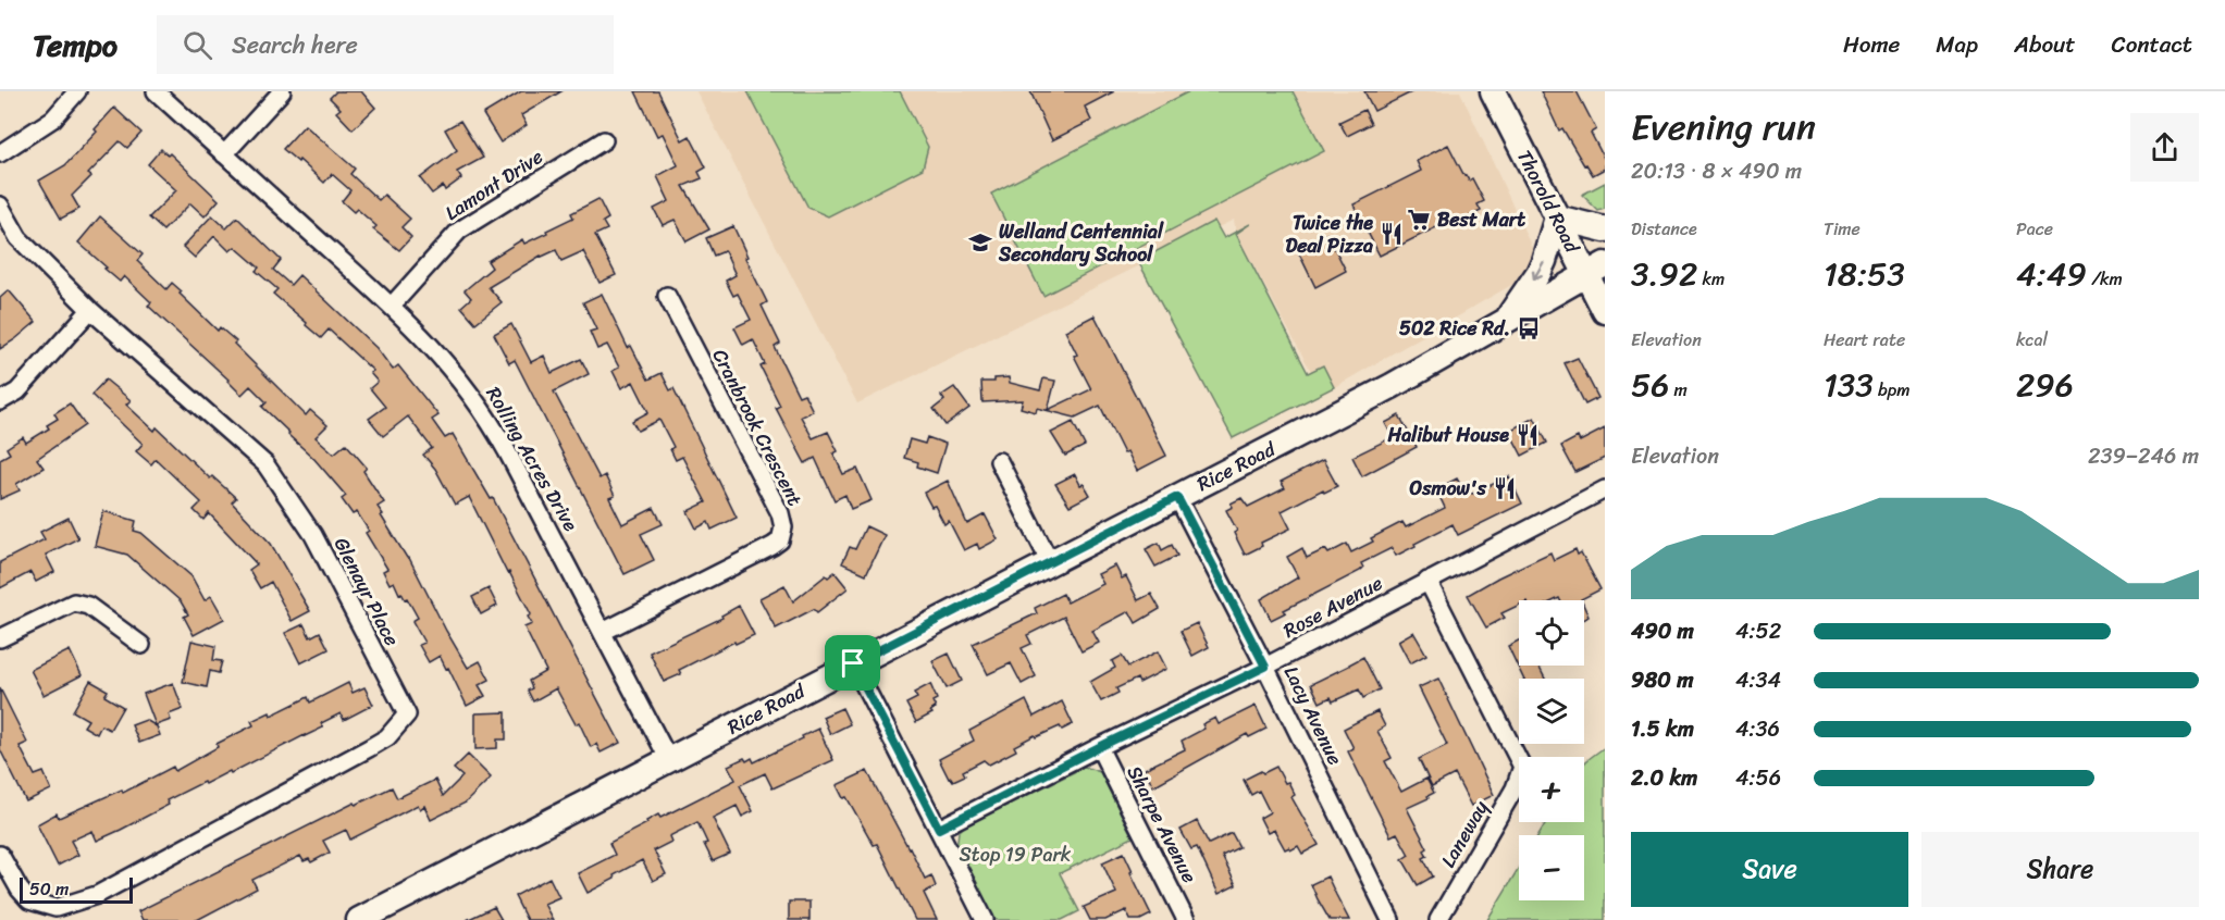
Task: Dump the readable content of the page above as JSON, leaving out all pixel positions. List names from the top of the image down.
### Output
{
  "streets": {
    "main road": ["Thorold Road", "Rice Road"],
    "street": [
      "Lamont Drive",
      "Cranbrook Crescent",
      "Rolling Acres Drive",
      "Glenayr Place",
      "Rose Avenue",
      "Lacy Avenue",
      "Sharpe Avenue",
      "Laneway"
    ]
  },
  "crossings": [
    ["Lamont Drive", "Rolling Acres Drive"],
    ["Thorold Road", "Rice Road"],
    ["Cranbrook Crescent", "Rolling Acres Drive"],
    ["Rolling Acres Drive", "Rice Road"],
    ["Rice Road", "Lacy Avenue"],
    ["Rose Avenue", "Lacy Avenue"],
    ["Rose Avenue", "Sharpe Avenue"],
    ["Rose Avenue", "Laneway"]
  ],
  "parks": ["Stop 19 Park"],
  "places": {
    "supermarket": ["Best Mart"],
    "restaurant": ["Twice the Deal Pizza", "Halibut House", "Osmow's"],
    "school or university": ["Welland Centennial Secondary School"],
    "bus stop": ["502 Rice Rd."]
  },
  "scale_bar": "50 m",
  "page": {
    "header": "Tempo",
    "search": "Search here",
    "nav": [
      "Home",
      "Map",
      "About",
      "Contact"
    ],
    "heading": ["Evening run", "20:13 · 8 × 490 m"],
    "stats": [
      ["Distance", "3.92 km"],
      ["Time", "18:53"],
      ["Pace", "4:49 /km"],
      ["Elevation", "56 m"],
      ["Heart rate", "133 bpm"],
      ["kcal", "296"]
    ],
    "chart": ["Elevation", "239–246 m"],
    "map_buttons": ["+", "−"],
    "list": [
      {
        "name": "490 m",
        "note": "4:52"
      },
      {
        "name": "980 m",
        "note": "4:34"
      },
      {
        "name": "1.5 km",
        "note": "4:36"
      },
      {
        "name": "2.0 km",
        "note": "4:56"
      }
    ],
    "buttons": ["Save", "Share"],
    "scale": "50 m"
  }
}
